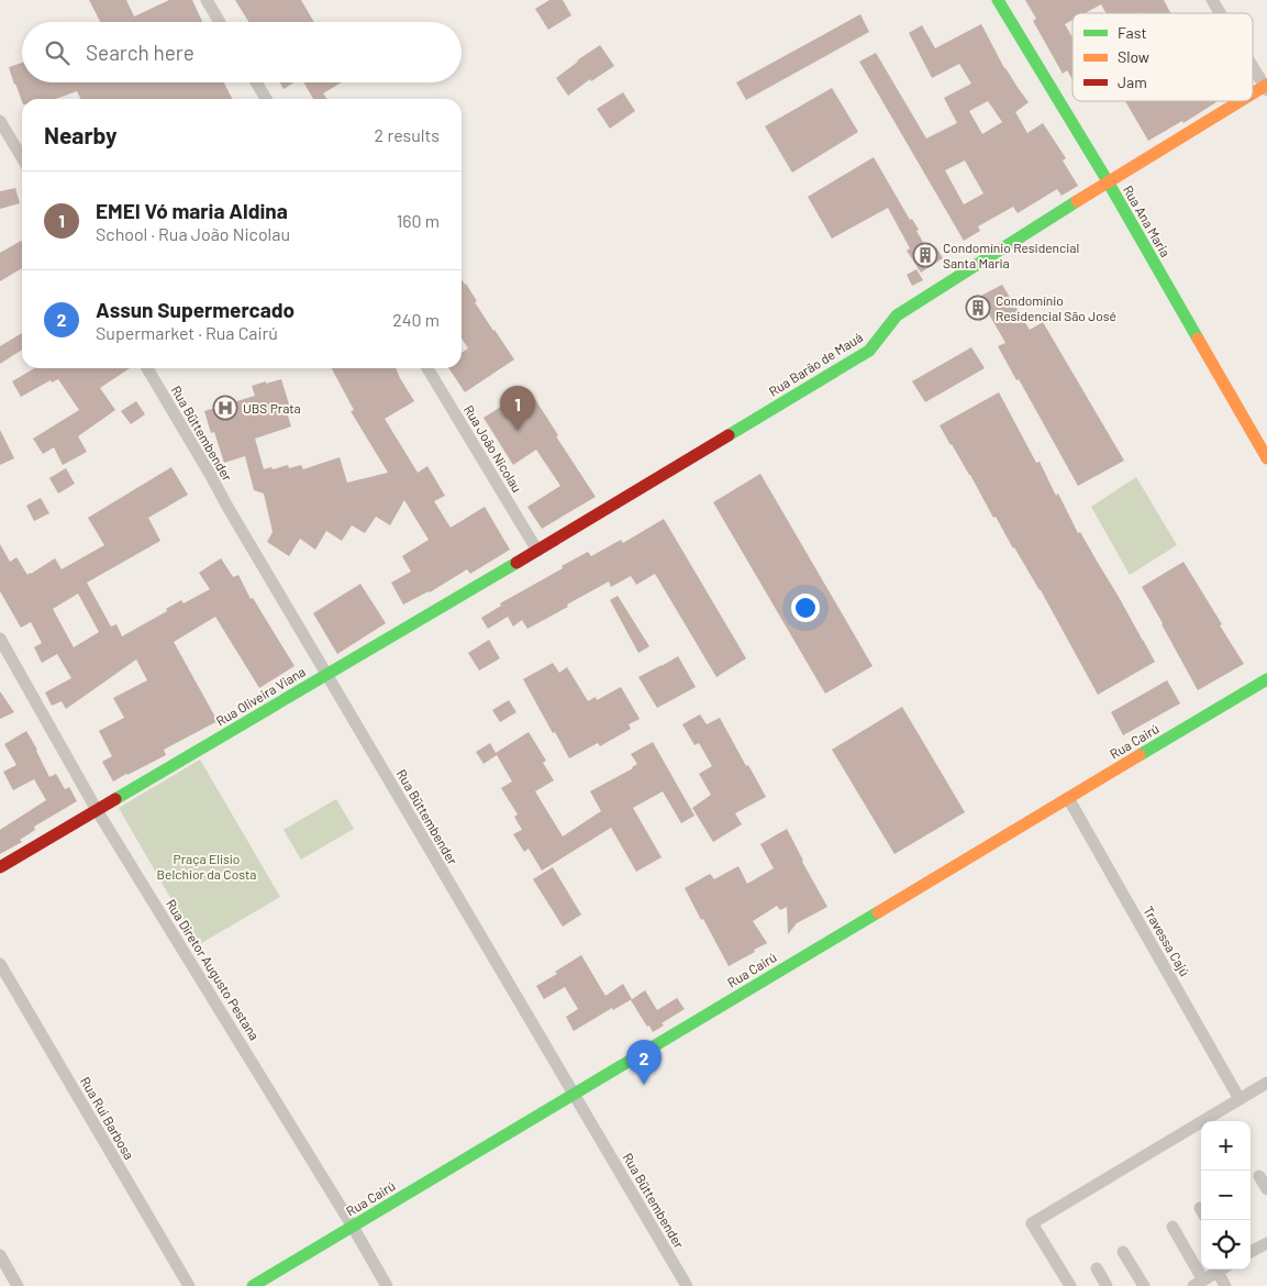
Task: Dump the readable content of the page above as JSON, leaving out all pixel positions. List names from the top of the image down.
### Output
{
  "streets": {
    "street": [
      "Rua Ana Maria",
      "Rua Barão de Mauá",
      "Rua Büttembender",
      "Rua João Nicolau",
      "Rua Oliveira Viana",
      "Rua Cairú",
      "Travessa Cajú",
      "Rua Diretor Augusto Pestana",
      "Rua Rui Barbosa"
    ]
  },
  "crossings": [
    ["Rua Ana Maria", "Rua Barão de Mauá"],
    ["Rua Barão de Mauá", "Rua João Nicolau"],
    ["Rua Barão de Mauá", "Rua Oliveira Viana"],
    ["Rua Büttembender", "Rua Oliveira Viana"],
    ["Rua Büttembender", "Rua Cairú"],
    ["Rua João Nicolau", "Rua Oliveira Viana"],
    ["Rua Oliveira Viana", "Rua Diretor Augusto Pestana"],
    ["Rua Cairú", "Travessa Cajú"],
    ["Rua Cairú", "Rua Diretor Augusto Pestana"]
  ],
  "parks": ["Praça Elisio Belchior da Costa"],
  "places": {
    "building": ["Condomínio Residencial Santa Maria", "Condomínio Residencial São José"],
    "hospital": ["UBS Prata"]
  },
  "legend": ["Fast", "Slow", "Jam"],
  "page": {
    "search": "Search here",
    "heading": ["Nearby", "2 results"],
    "list": [
      {
        "mark": "1",
        "name": "EMEI Vó maria Aldina",
        "note": "School · Rua João Nicolau",
        "value": "160 m"
      },
      {
        "mark": "2",
        "name": "Assun Supermercado",
        "note": "Supermarket · Rua Cairú",
        "value": "240 m"
      }
    ],
    "pins": ["1", "2"],
    "map_buttons": ["+", "−"]
  }
}
